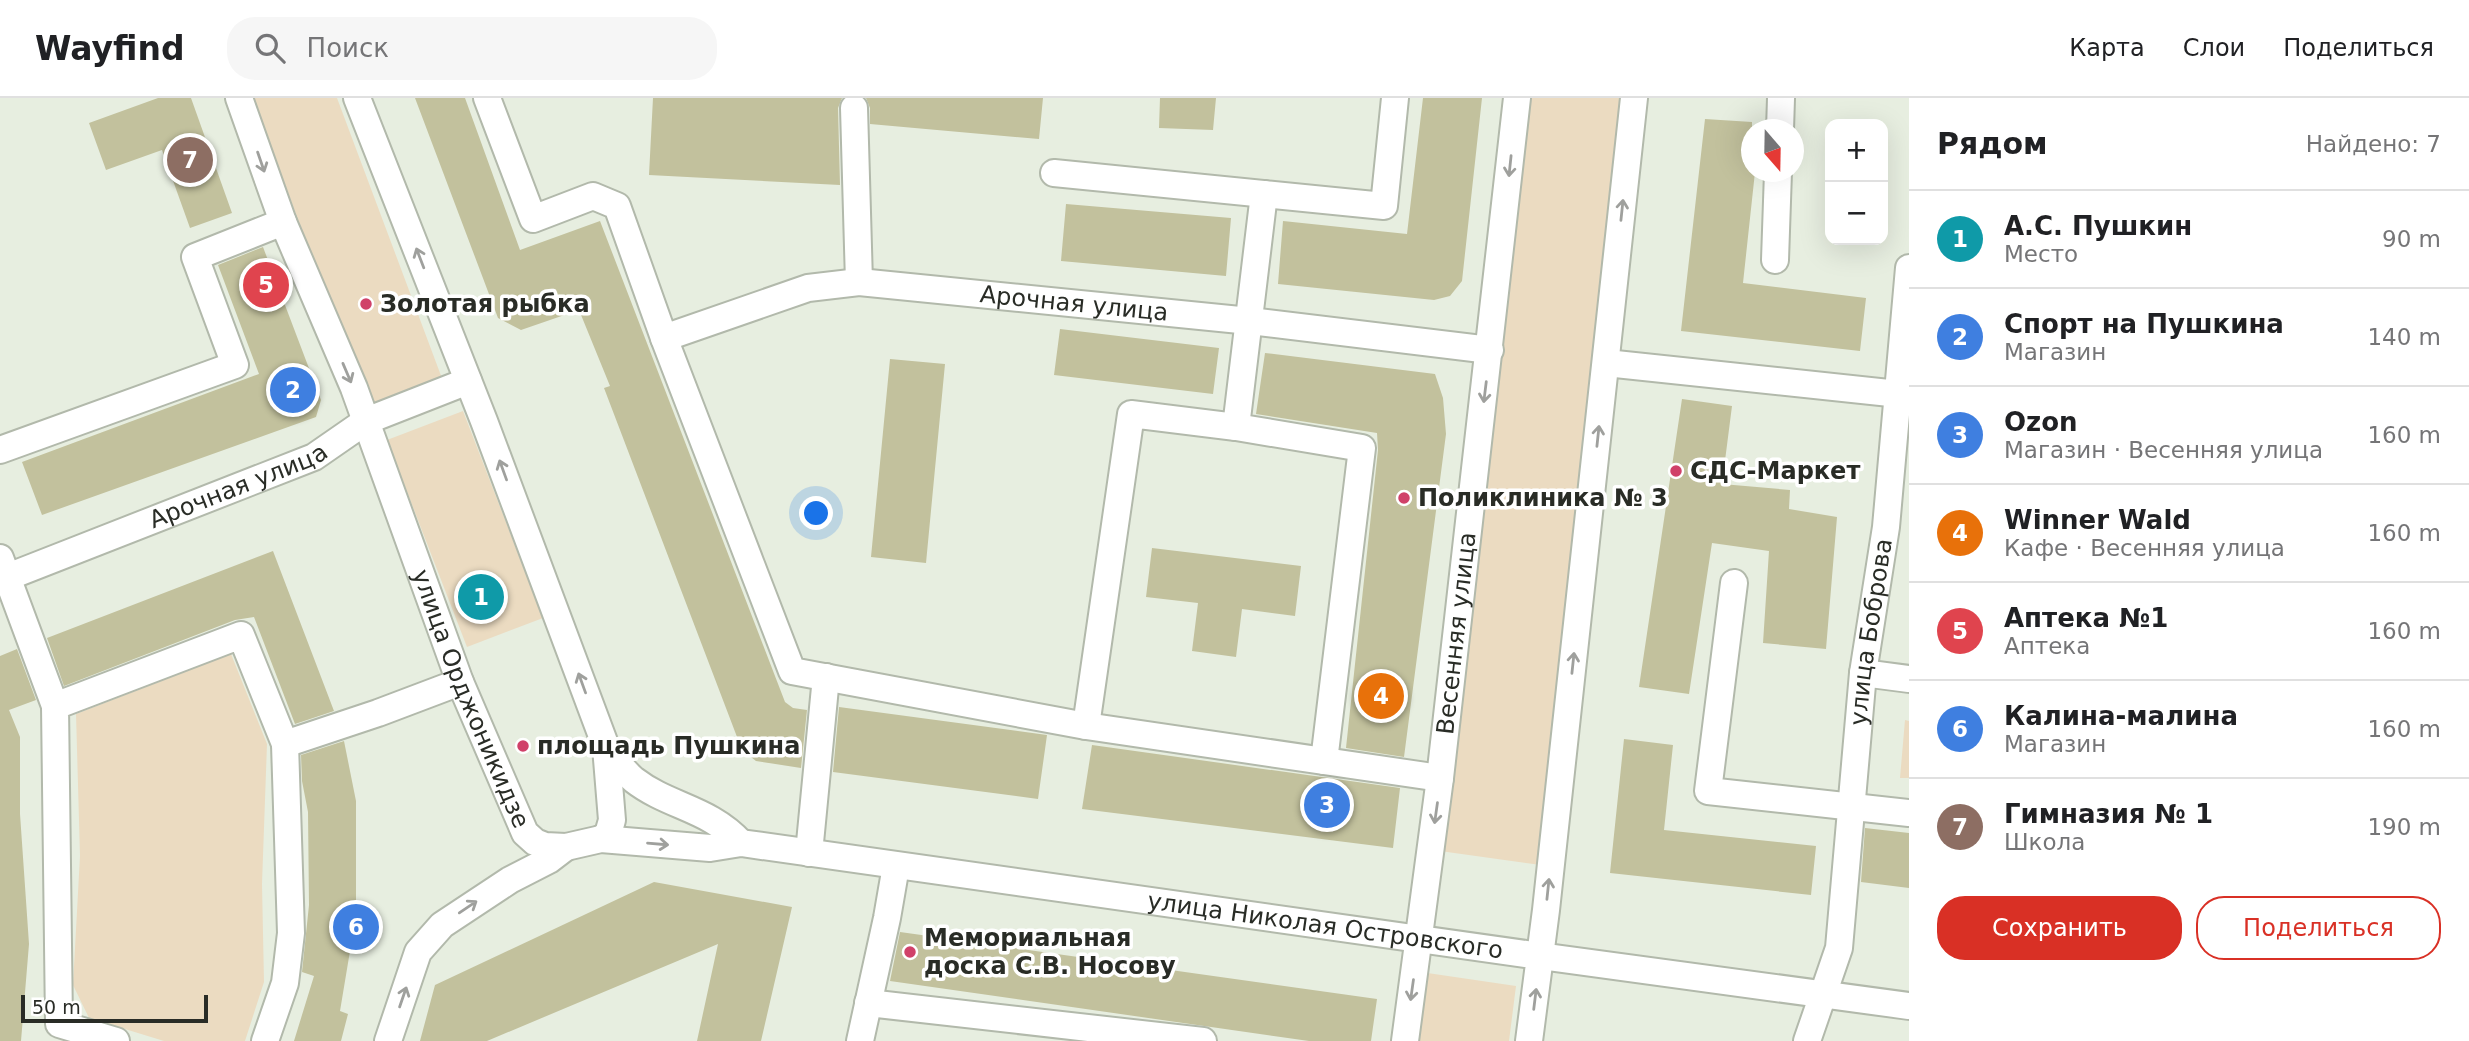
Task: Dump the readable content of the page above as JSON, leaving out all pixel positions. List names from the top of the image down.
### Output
{
  "streets": {
    "street": [
      "Арочная улица",
      "Весенняя улица",
      "улица Боброва",
      "улица Орджоникидзе",
      "улица Николая Островского"
    ]
  },
  "crossings": [
    ["Арочная улица", "Весенняя улица"],
    ["Арочная улица", "улица Орджоникидзе"],
    ["Весенняя улица", "улица Николая Островского"],
    ["улица Боброва", "улица Николая Островского"],
    ["улица Орджоникидзе", "улица Николая Островского"]
  ],
  "places": [
    "Золотая рыбка",
    "СДС-Маркет",
    "Поликлиника № 3",
    "площадь Пушкина",
    "Мемориальная доска С.В. Носову"
  ],
  "scale_bar": "50 m",
  "north": "bottom",
  "page": {
    "header": "Wayfind",
    "search": "Поиск",
    "nav": ["Карта", "Слои", "Поделиться"],
    "heading": ["Рядом", "Найдено: 7"],
    "map_buttons": ["+", "−"],
    "pins": [
      "7",
      "5",
      "2",
      "1",
      "4",
      "3",
      "6"
    ],
    "list": [
      {
        "mark": "1",
        "name": "А.С. Пушкин",
        "note": "Место",
        "value": "90 m"
      },
      {
        "mark": "2",
        "name": "Спорт на Пушкина",
        "note": "Магазин",
        "value": "140 m"
      },
      {
        "mark": "3",
        "name": "Ozon",
        "note": "Магазин · Весенняя улица",
        "value": "160 m"
      },
      {
        "mark": "4",
        "name": "Winner Wald",
        "note": "Кафе · Весенняя улица",
        "value": "160 m"
      },
      {
        "mark": "5",
        "name": "Аптека №1",
        "note": "Аптека",
        "value": "160 m"
      },
      {
        "mark": "6",
        "name": "Калина-малина",
        "note": "Магазин",
        "value": "160 m"
      },
      {
        "mark": "7",
        "name": "Гимназия № 1",
        "note": "Школа",
        "value": "190 m"
      }
    ],
    "buttons": ["Сохранить", "Поделиться"],
    "scale": "50 m"
  }
}
